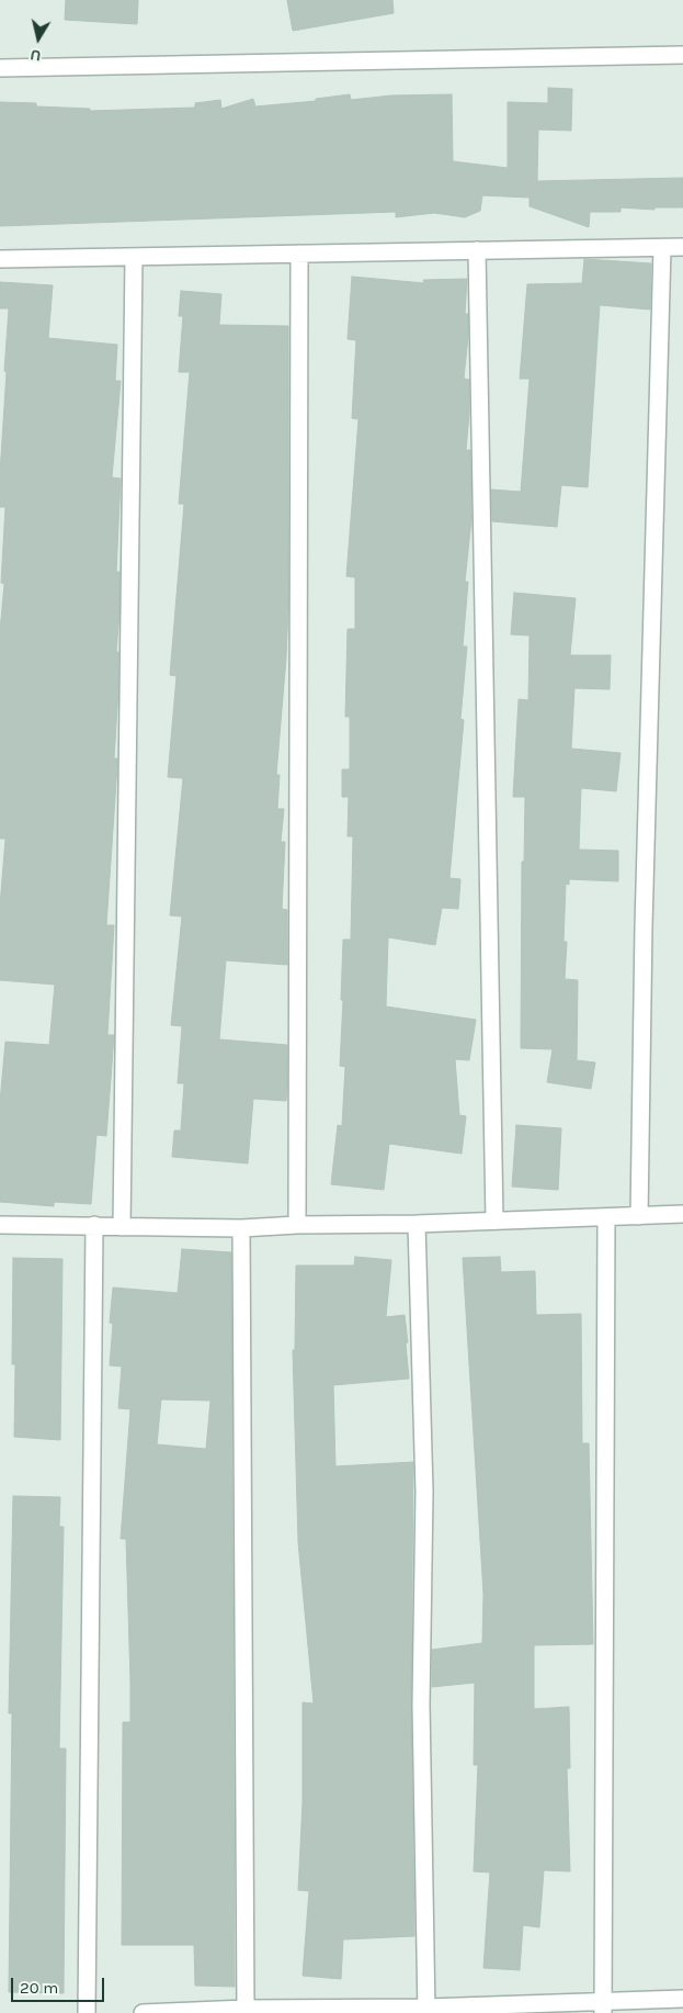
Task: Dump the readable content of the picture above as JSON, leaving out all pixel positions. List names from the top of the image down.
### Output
{
  "scale_bar": "20 m",
  "north": "bottom"
}
